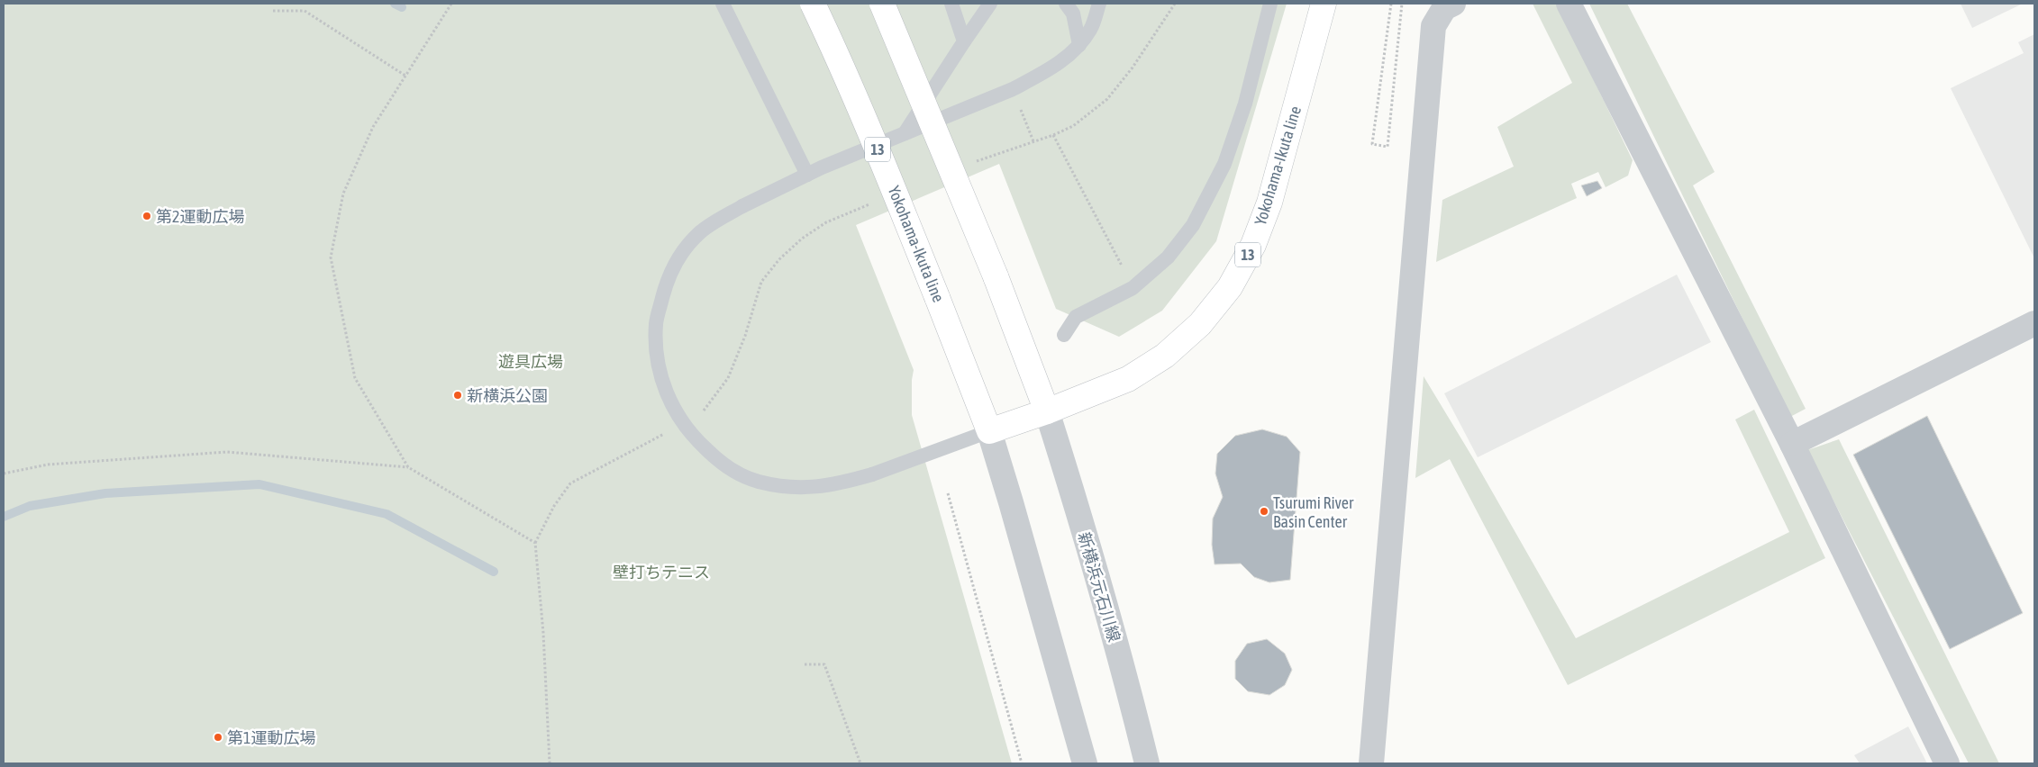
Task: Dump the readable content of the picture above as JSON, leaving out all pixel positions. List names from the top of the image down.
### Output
{
  "streets": {
    "main road": ["13", "Yokohama-Ikuta line"],
    "street": ["新横浜元石川線"]
  },
  "crossings": [
    ["Yokohama-Ikuta line", "新横浜元石川線"]
  ],
  "parks": ["遊具広場", "壁打ちテニス"],
  "places": [
    "第2運動広場",
    "新横浜公園",
    "Tsurumi River Basin Center",
    "第1運動広場"
  ]
}
